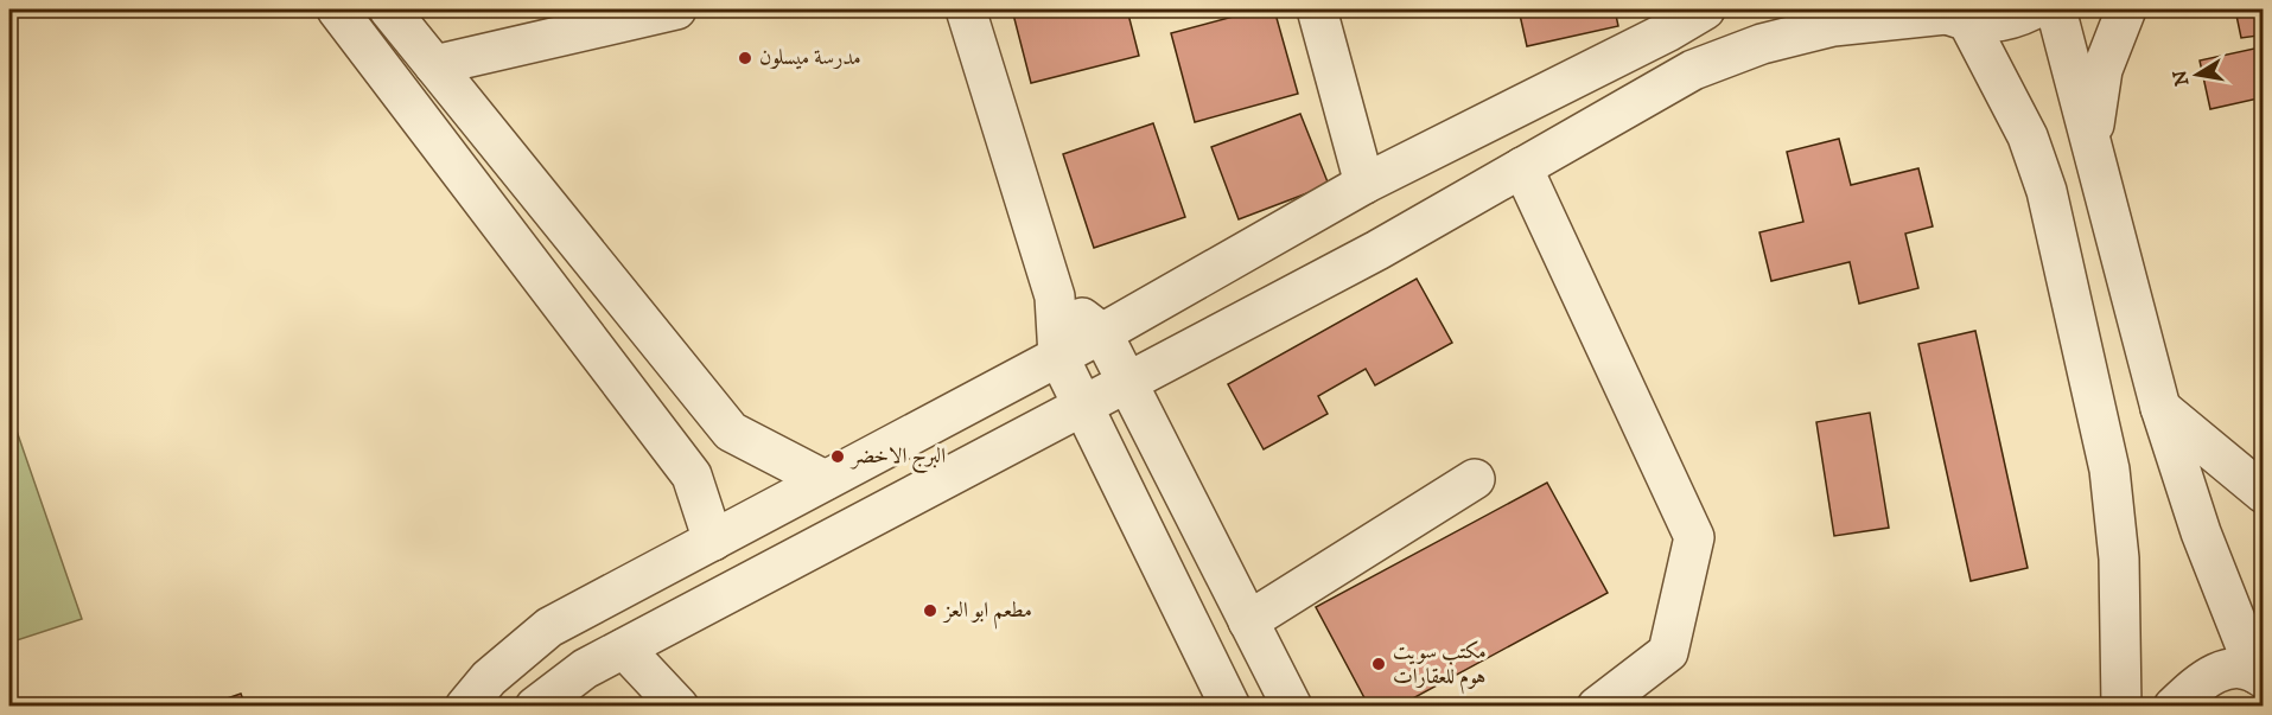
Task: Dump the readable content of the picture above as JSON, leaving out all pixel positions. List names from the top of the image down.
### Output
{
  "places": [
    "مدرسة ميسلون",
    "البرج الاخضر",
    "مطعم ابو العز",
    "مكتب سويت هوم للعقارات"
  ],
  "north": "left"
}
